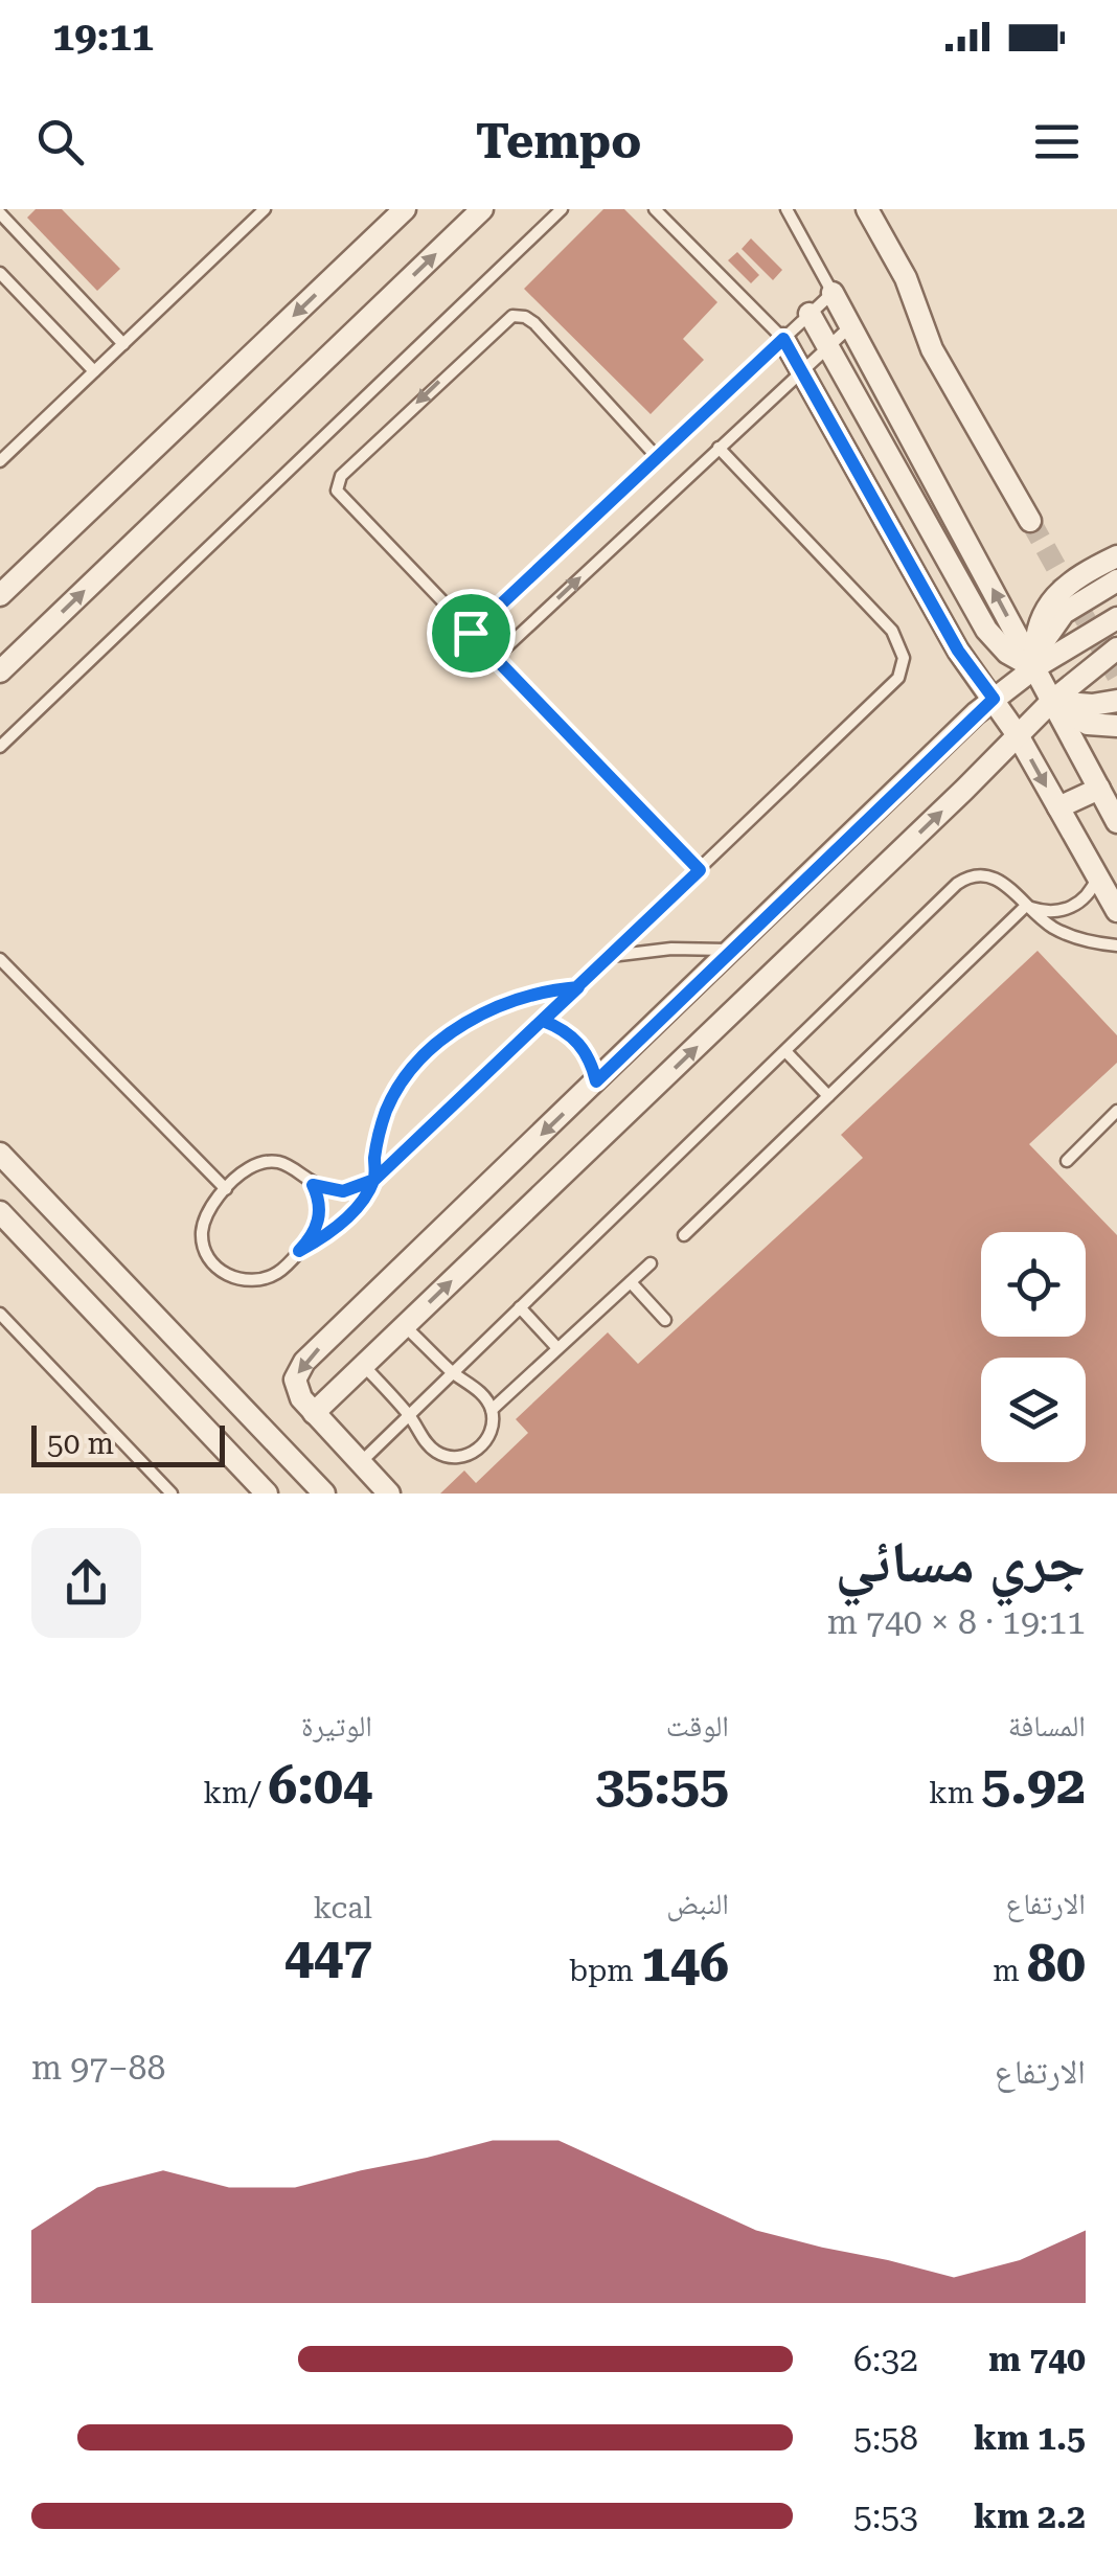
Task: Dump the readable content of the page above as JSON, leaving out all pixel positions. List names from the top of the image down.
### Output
{
  "scale_bar": "50 m",
  "page": {
    "status": "19:11",
    "header": "Tempo",
    "scale": "50 m",
    "heading": ["جري مسائي", "19:11 · 8 × 740 m"],
    "stats": [
      ["المسافة", "5.92 km"],
      ["الوقت", "35:55"],
      ["الوتيرة", "6:04 /km"],
      ["الارتفاع", "80 m"],
      ["النبض", "146 bpm"],
      ["kcal", "447"]
    ],
    "chart": ["الارتفاع", "88–97 m"],
    "list": [
      {
        "name": "740 m",
        "note": "6:32"
      },
      {
        "name": "1.5 km",
        "note": "5:58"
      },
      {
        "name": "2.2 km",
        "note": "5:53"
      }
    ]
  }
}
